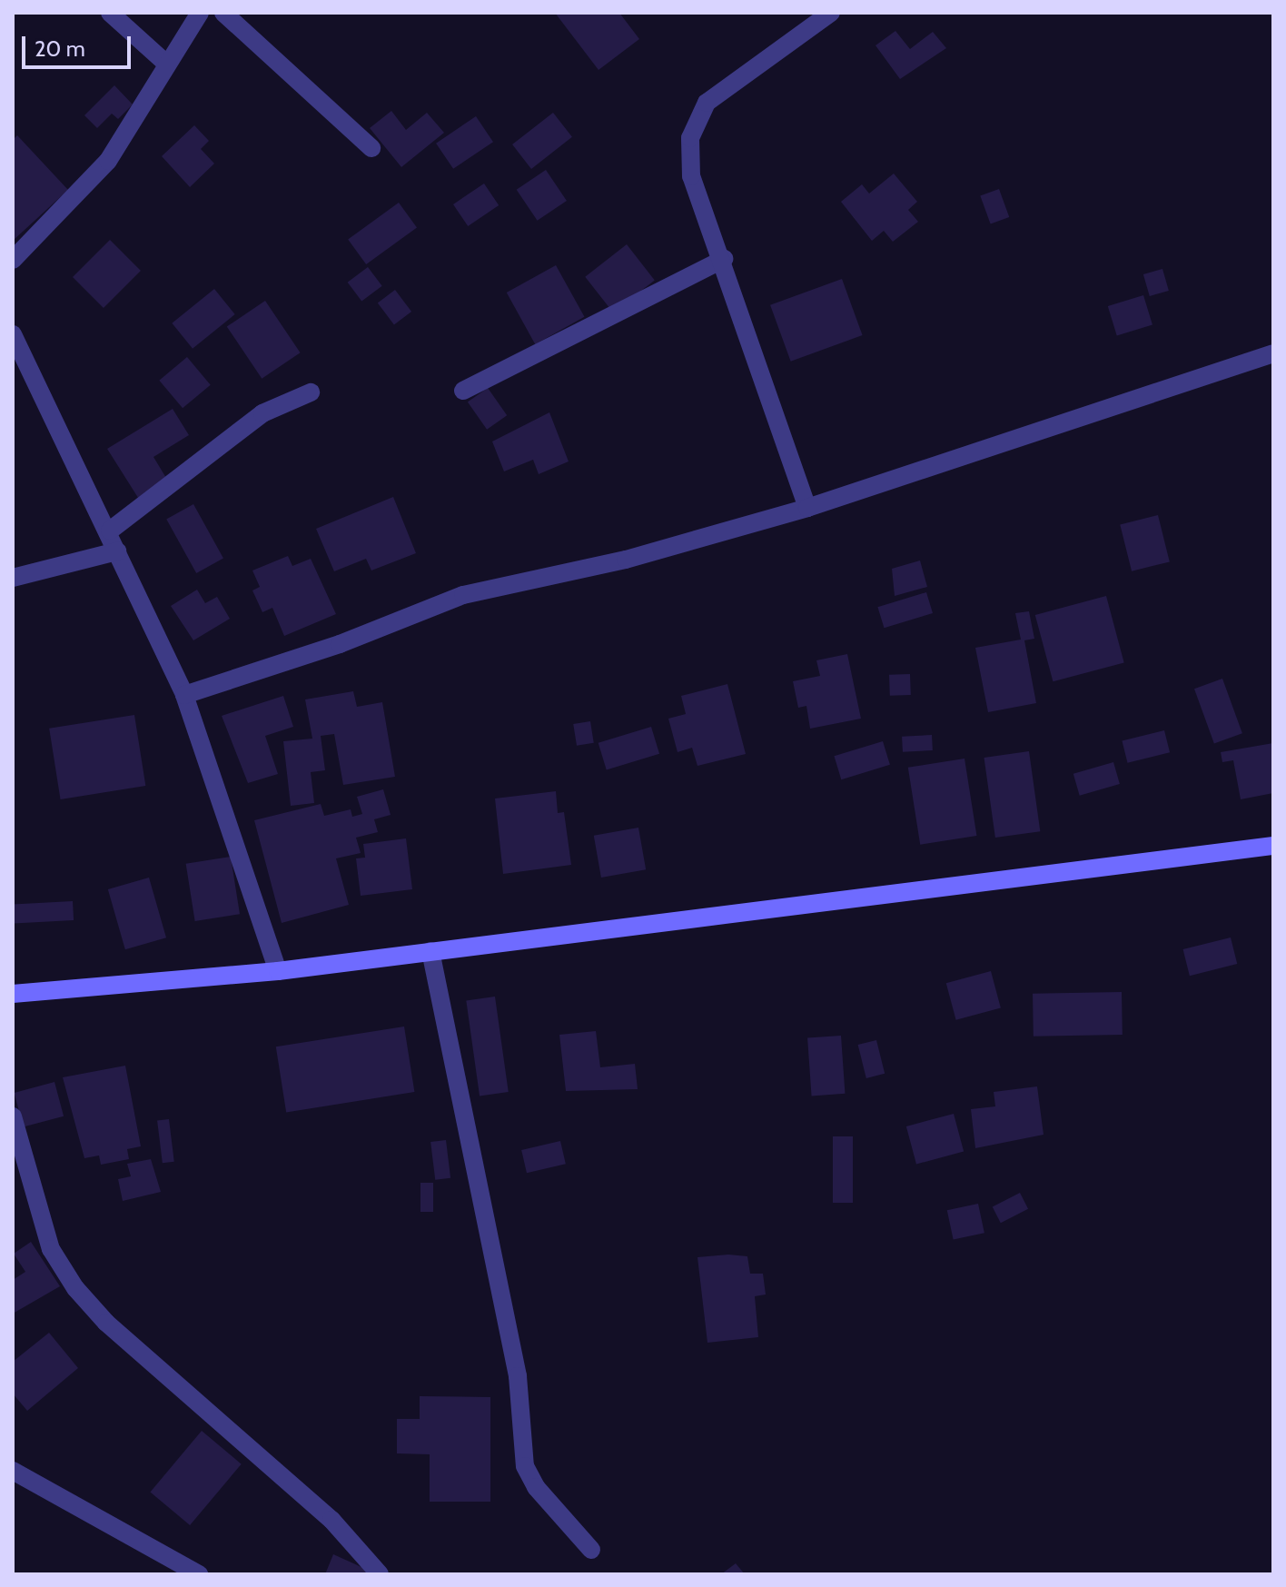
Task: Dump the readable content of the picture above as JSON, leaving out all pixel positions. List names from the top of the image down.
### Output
{
  "scale_bar": "20 m"
}
